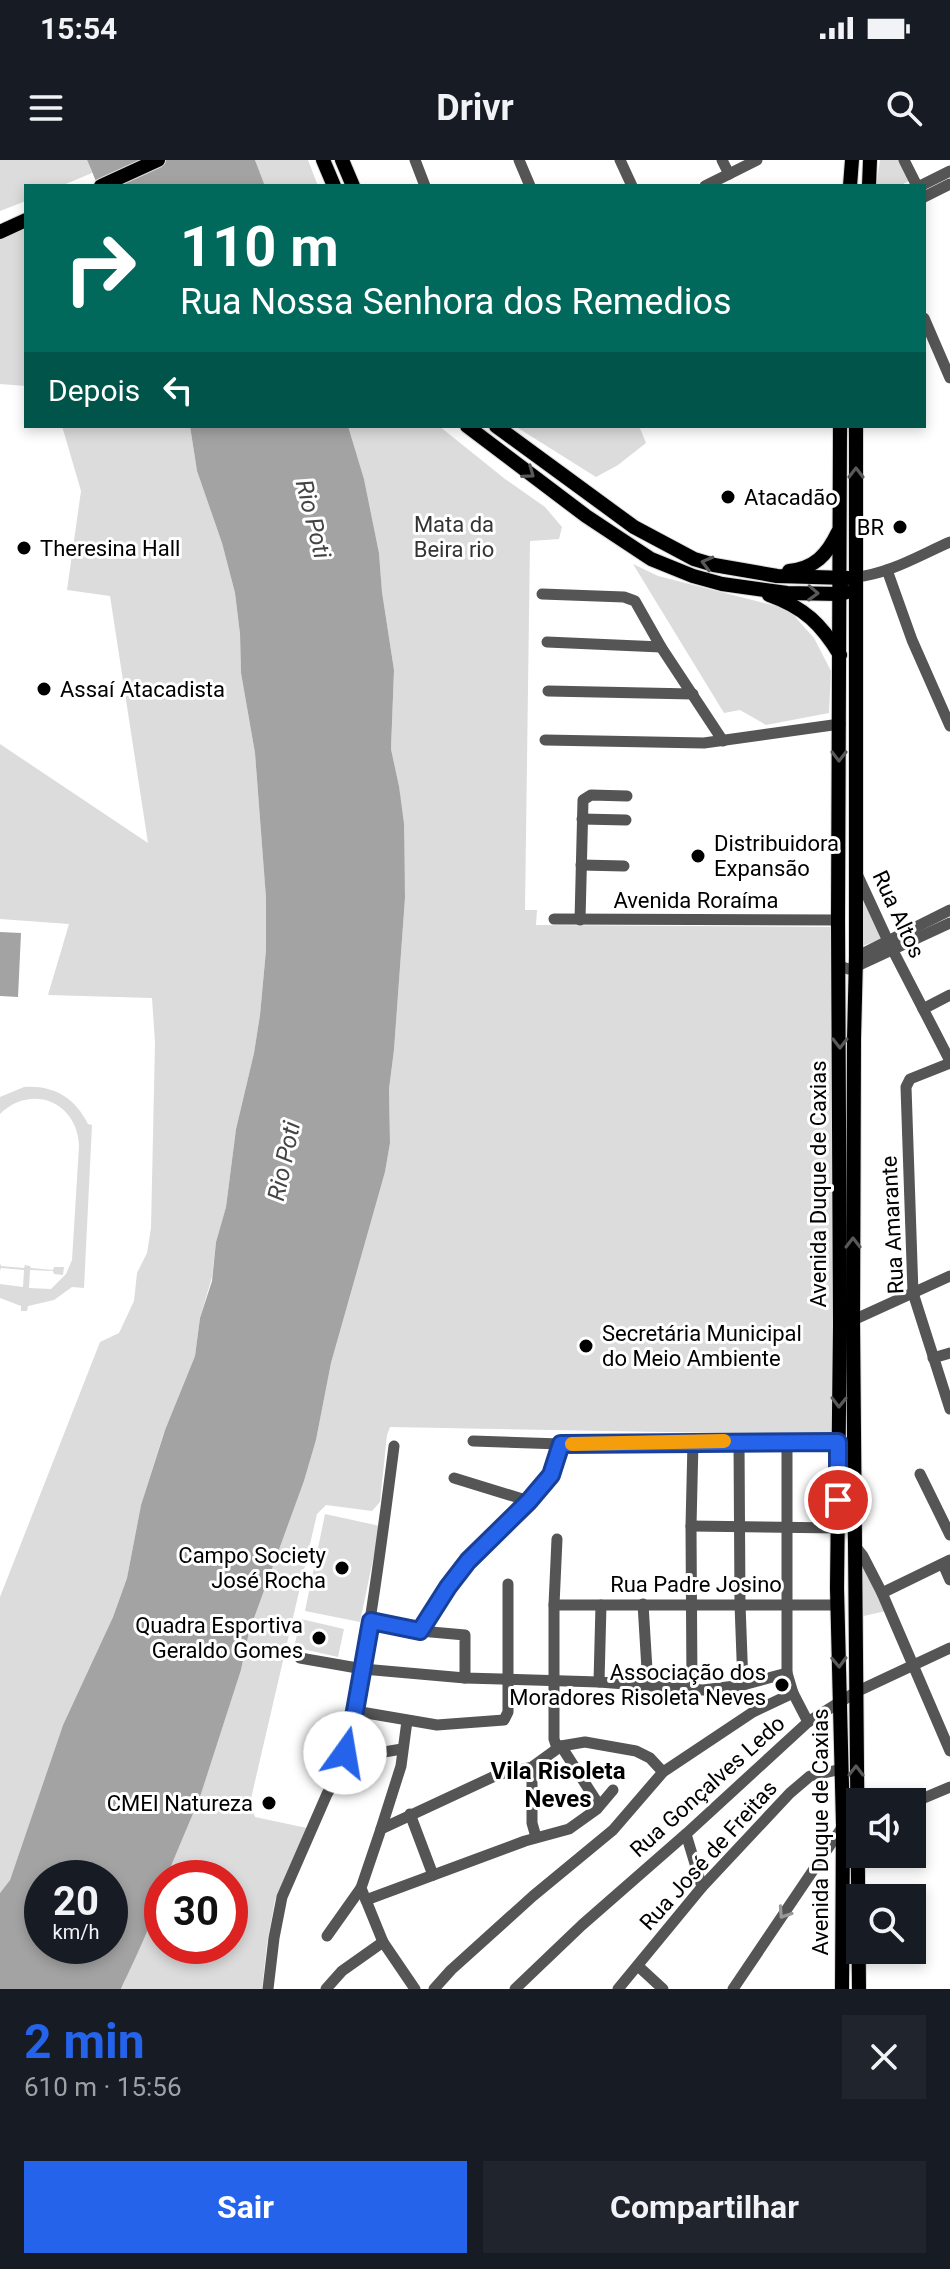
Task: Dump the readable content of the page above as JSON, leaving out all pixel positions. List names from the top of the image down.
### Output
{
  "streets": {
    "main road": ["Avenida Duque de Caxias"],
    "street": [
      "Avenida Roraíma",
      "Rua Altos",
      "Rua Amarante",
      "Rua Padre Josino",
      "Rua Gonçalves Ledo",
      "Rua José de Freitas"
    ]
  },
  "crossings": [
    ["Avenida Roraíma", "Avenida Duque de Caxias"],
    ["Rua Altos", "Avenida Duque de Caxias"],
    ["Rua Altos", "Rua Amarante"],
    ["Avenida Duque de Caxias", "Rua Padre Josino"],
    ["Avenida Duque de Caxias", "Rua Gonçalves Ledo"],
    ["Avenida Duque de Caxias", "Rua José de Freitas"]
  ],
  "districts": ["Vila Risoleta Neves"],
  "water": ["Rio Poti"],
  "parks": ["Mata da Beira rio"],
  "places": [
    "Atacadão",
    "BR",
    "Theresina Hall",
    "Assaí Atacadista",
    "Distribuidora Expansão",
    "Secretária Municipal do Meio Ambiente",
    "Campo Society José Rocha",
    "Quadra Esportiva Geraldo Gomes",
    "Associação dos Moradores Risoleta Neves",
    "CMEI Natureza"
  ],
  "page": {
    "status": "15:54",
    "header": "Drivr",
    "turn": ["110 m", "Rua Nossa Senhora dos Remedios"],
    "then": "Depois",
    "speed": "20 km/h",
    "limit": "30",
    "heading": ["2 min", "610 m · 15:56"],
    "buttons": ["Sair", "Compartilhar"]
  }
}
